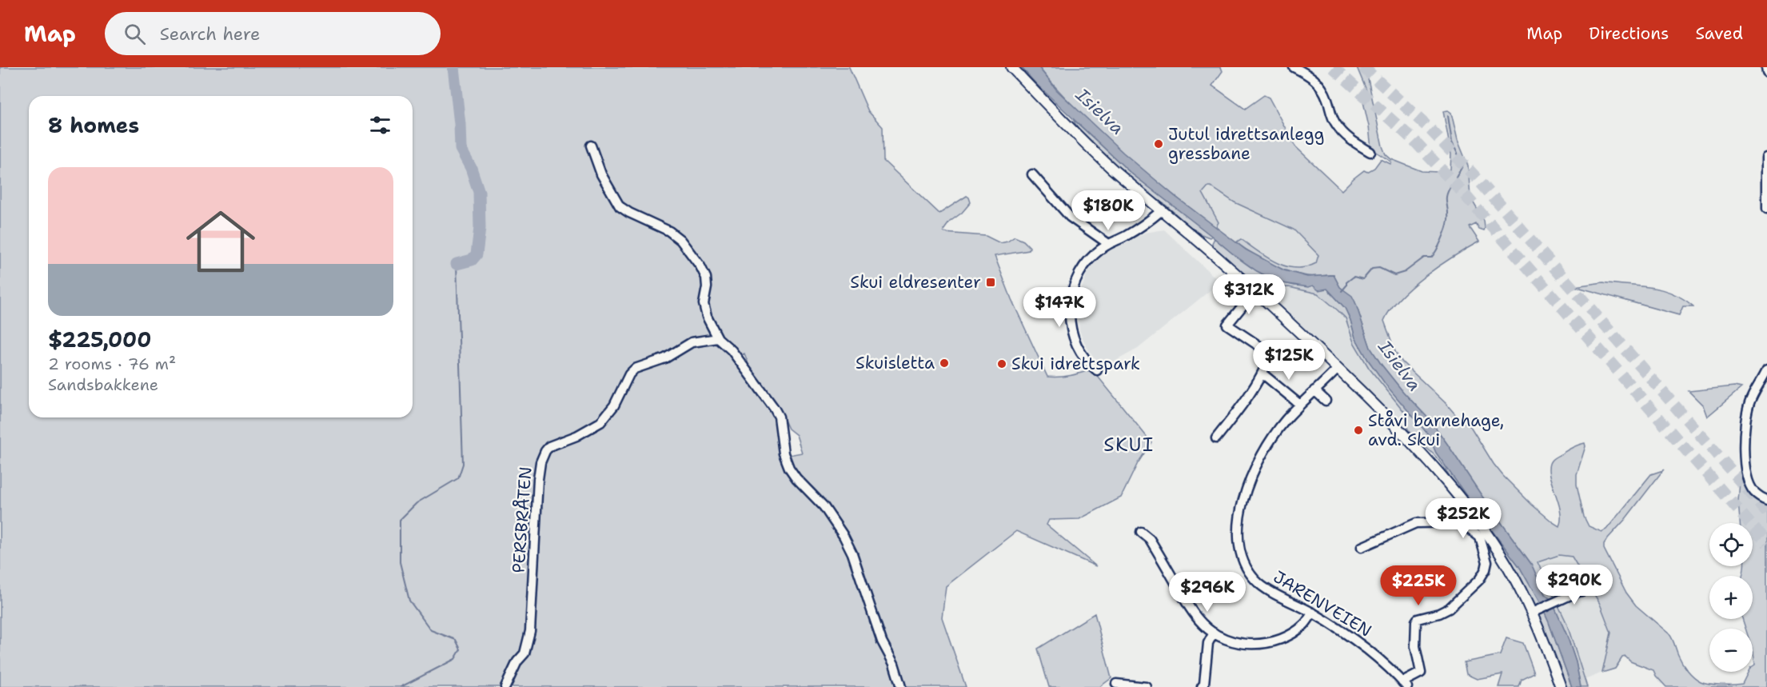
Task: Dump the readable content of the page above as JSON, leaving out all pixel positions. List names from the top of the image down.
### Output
{
  "streets": {
    "street": ["PERSBRÅTEN", "JARENVEIEN"]
  },
  "districts": ["SKUI"],
  "water": ["Isielva"],
  "places": {
    "other": [
      "Jutul idrettsanlegg gressbane",
      "Skuisletta",
      "Skui idrettspark",
      "Ståvi barnehage, avd. Skui"
    ],
    "transit": ["Skui eldresenter"]
  },
  "page": {
    "header": "Map",
    "search": "Search here",
    "nav": ["Map", "Directions", "Saved"],
    "heading": "8 homes",
    "list": [
      {
        "name": "$225,000",
        "note": "2 rooms · 76 m² · Sandsbakkene"
      }
    ],
    "price": [
      "$180K",
      "$312K",
      "$147K",
      "$125K",
      "$252K",
      "$290K",
      "$225K",
      "$296K"
    ],
    "map_buttons": ["+", "−"]
  }
}
